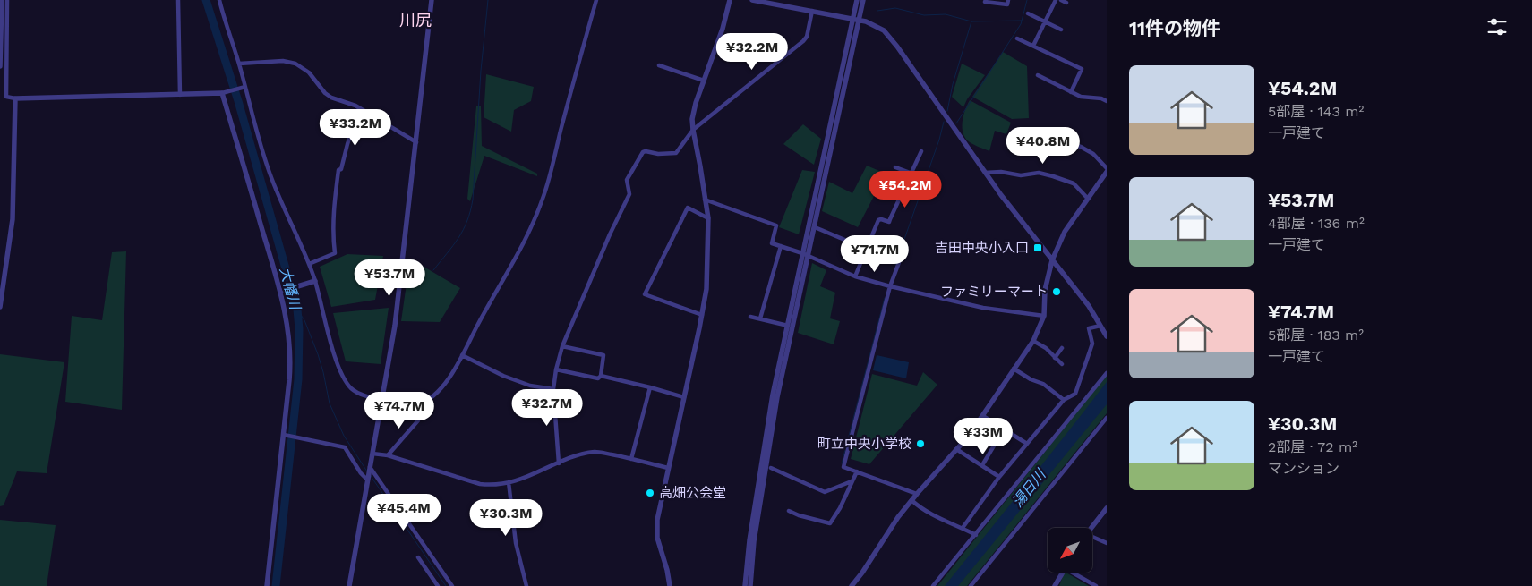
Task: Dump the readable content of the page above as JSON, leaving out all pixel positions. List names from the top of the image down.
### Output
{
  "districts": ["川尻"],
  "water": ["大幡川", "湯日川"],
  "places": {
    "transit": ["吉田中央小入口"],
    "other": ["ファミリーマート", "町立中央小学校", "高畑公会堂"]
  },
  "north": "bottom left",
  "page": {
    "heading": "11件の物件",
    "price": [
      "¥32.2M",
      "¥33.2M",
      "¥40.8M",
      "¥54.2M",
      "¥71.7M",
      "¥53.7M",
      "¥32.7M",
      "¥74.7M",
      "¥33M",
      "¥45.4M",
      "¥30.3M"
    ],
    "list": [
      {
        "name": "¥54.2M",
        "note": "5部屋 · 143 m² · 一戸建て"
      },
      {
        "name": "¥53.7M",
        "note": "4部屋 · 136 m² · 一戸建て"
      },
      {
        "name": "¥74.7M",
        "note": "5部屋 · 183 m² · 一戸建て"
      },
      {
        "name": "¥30.3M",
        "note": "2部屋 · 72 m² · マンション"
      }
    ]
  }
}
